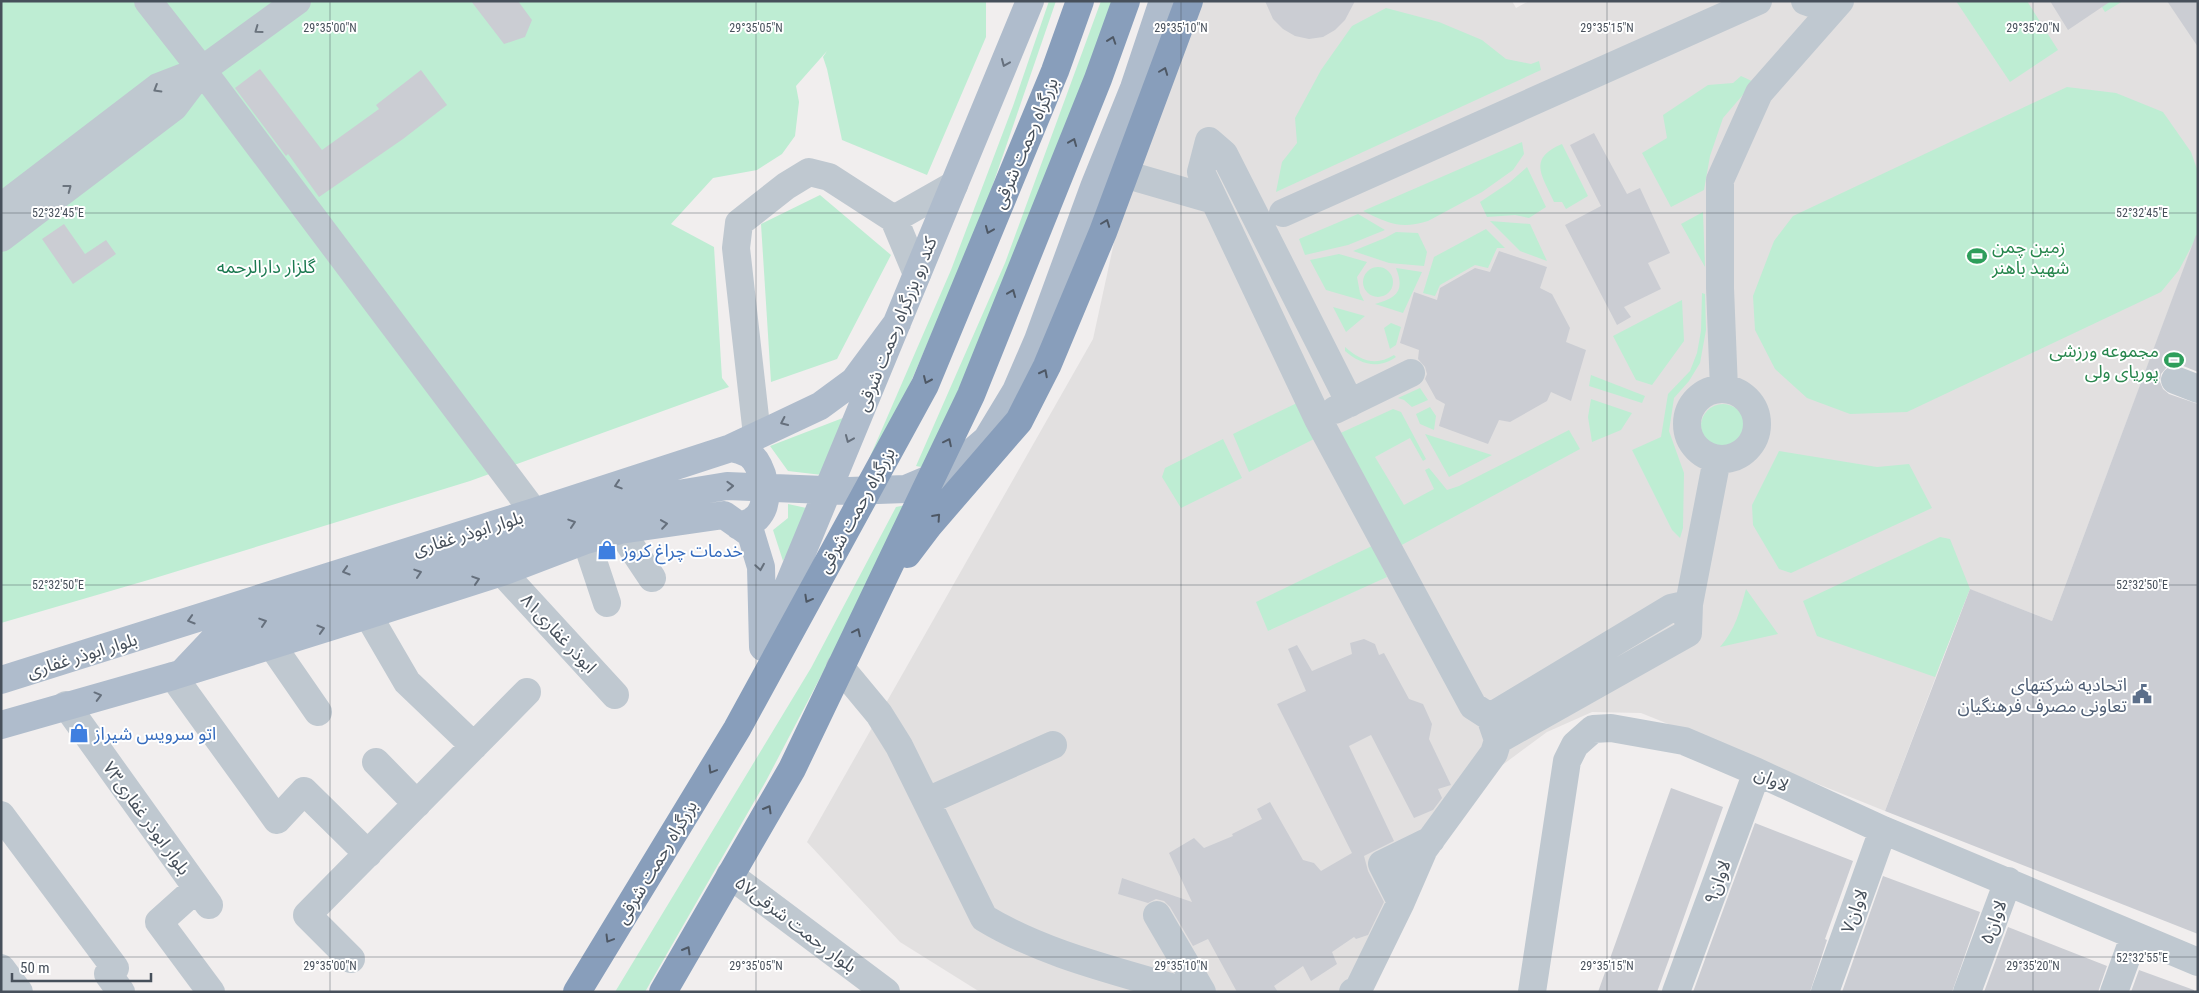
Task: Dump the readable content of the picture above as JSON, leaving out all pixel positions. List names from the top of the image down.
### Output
{
  "streets": {
    "highway": ["بزرگراه رحمت شرقی"],
    "main road": ["کند رو بزرگراه رحمت شرقی", "بلوار ابوذر غفاری"],
    "street": [
      "۸۱ابوذر غفاری",
      "لاوان",
      "بلوار ابوذر غفاری۷۳",
      "۹لاوان",
      "۷لاوان",
      "۵لاوان",
      "۵۷بلوار رحمت شرقی"
    ]
  },
  "crossings": [
    ["کند رو بزرگراه رحمت شرقی", "بلوار ابوذر غفاری"],
    ["لاوان", "۹لاوان"],
    ["لاوان", "۷لاوان"],
    ["لاوان", "۵لاوان"]
  ],
  "one_way": ["کند رو بزرگراه رحمت شرقی"],
  "parks": ["گلزار دارالرحمه"],
  "places": {
    "sports": ["زمین چمن شهید باهنر", "مجموعه ورزشی پوریای ولی"],
    "shop": ["خدمات چراغ کروز", "اتو سرویس شیراز"],
    "public building": ["اتحادیه شرکتهای تعاونی مصرف فرهنگیان"]
  },
  "scale_bar": "50 m",
  "coordinates": [
    "29°35'00\"N",
    "29°35'05\"N",
    "29°35'10\"N",
    "29°35'15\"N",
    "29°35'20\"N",
    "52°32'45\"E",
    "52°32'50\"E",
    "52°32'55\"E"
  ]
}
